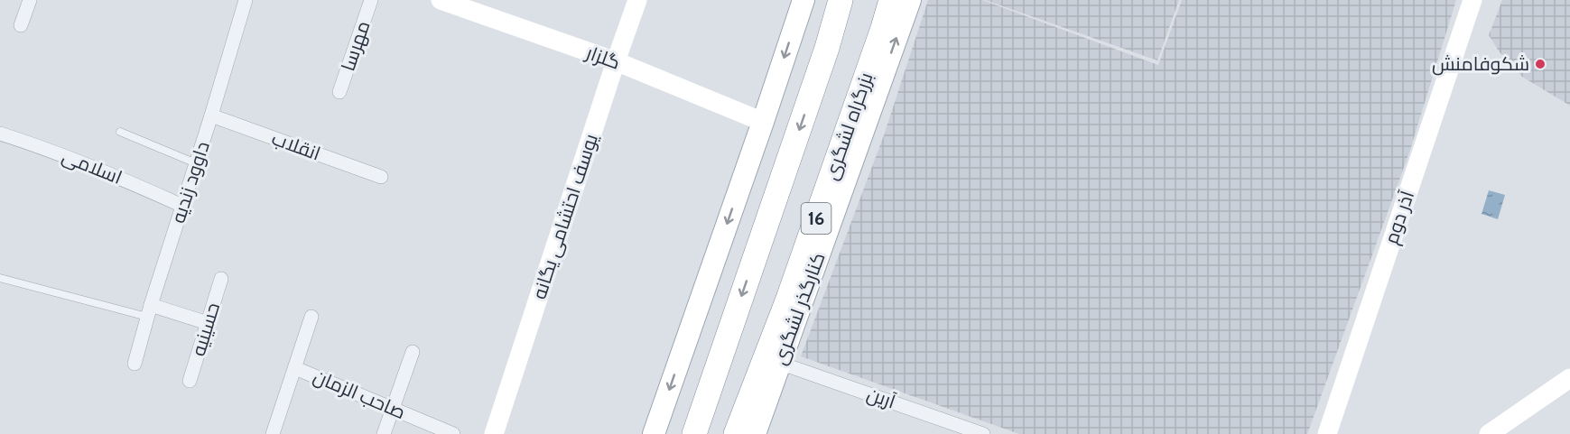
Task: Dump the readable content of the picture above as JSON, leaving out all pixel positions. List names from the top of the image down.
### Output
{
  "streets": {
    "highway": ["بزرگراه لشگری", "16"],
    "main road": ["کنارگذر لشگری"],
    "street": [
      "مهرسا",
      "گلزار",
      "انقلاب",
      "اسلامی",
      "داوود زندیه",
      "یوسف احتشامی یگانه",
      "آذر دوم",
      "حسینیه",
      "صاحب الزمان",
      "آرین"
    ]
  },
  "crossings": [
    ["گلزار", "یوسف احتشامی یگانه"],
    ["انقلاب", "داوود زندیه"],
    ["اسلامی", "داوود زندیه"],
    ["کنارگذر لشگری", "آرین"]
  ],
  "places": ["شکوفامنش"]
}
